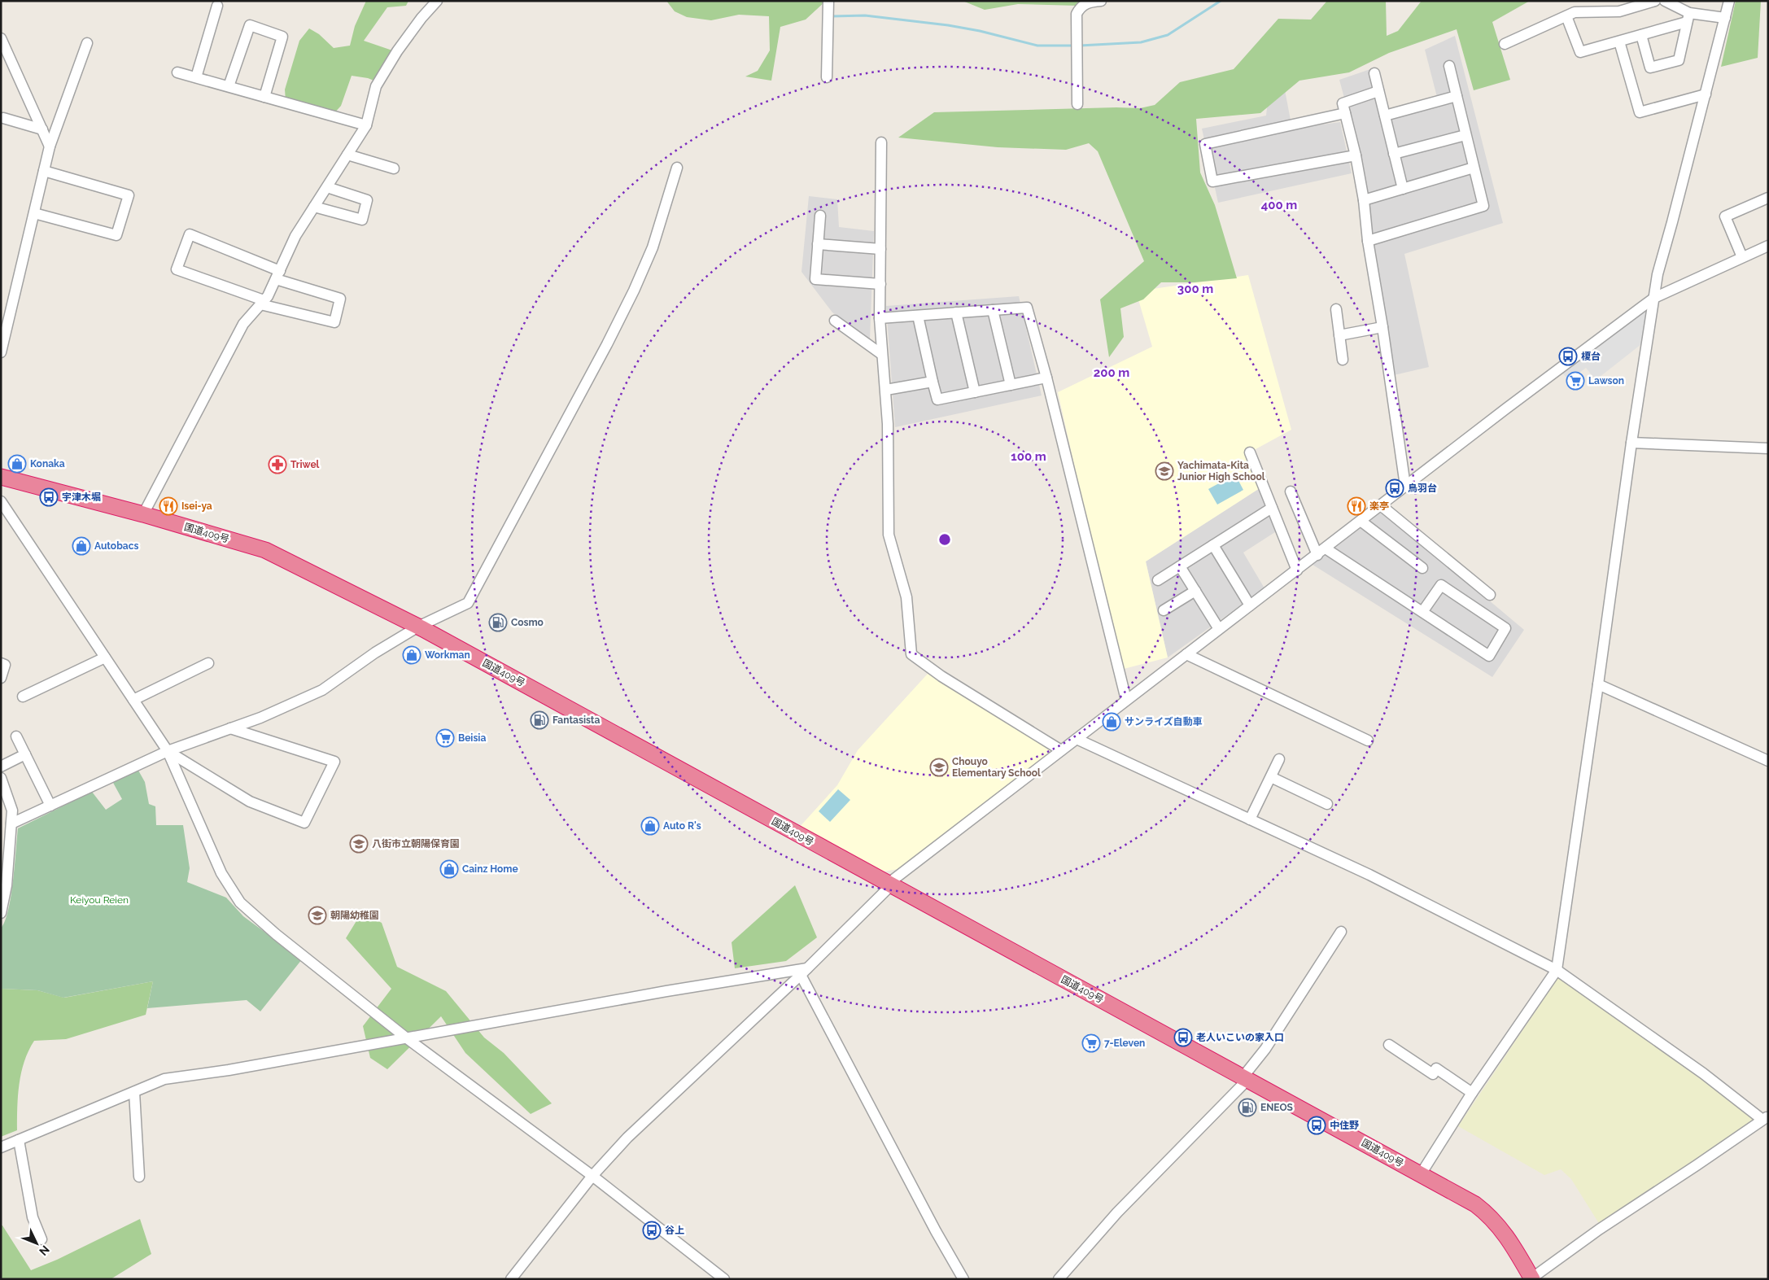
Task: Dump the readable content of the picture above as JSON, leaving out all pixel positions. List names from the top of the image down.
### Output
{
  "streets": {
    "highway": ["国道409号"]
  },
  "parks": ["Keiyou Reien"],
  "places": {
    "bus stop": [
      "榎台",
      "鳥羽台",
      "宇津木堀",
      "老人いこいの家入口",
      "中住野",
      "谷上"
    ],
    "supermarket": ["Lawson", "Beisia", "7-Eleven"],
    "shop": [
      "Konaka",
      "Autobacs",
      "Workman",
      "サンライズ自動車",
      "Auto R's",
      "Cainz Home"
    ],
    "pharmacy": ["Triwel"],
    "school or university": [
      "Yachimata-Kita Junior High School",
      "Chouyo Elementary School",
      "八街市立朝陽保育園",
      "朝陽幼稚園"
    ],
    "restaurant": ["Isei-ya", "楽亭"],
    "fuel station": ["Cosmo", "Fantasista", "ENEOS"]
  },
  "north": "bottom right",
  "rings": [
    "400 m",
    "300 m",
    "200 m",
    "100 m"
  ]
}
